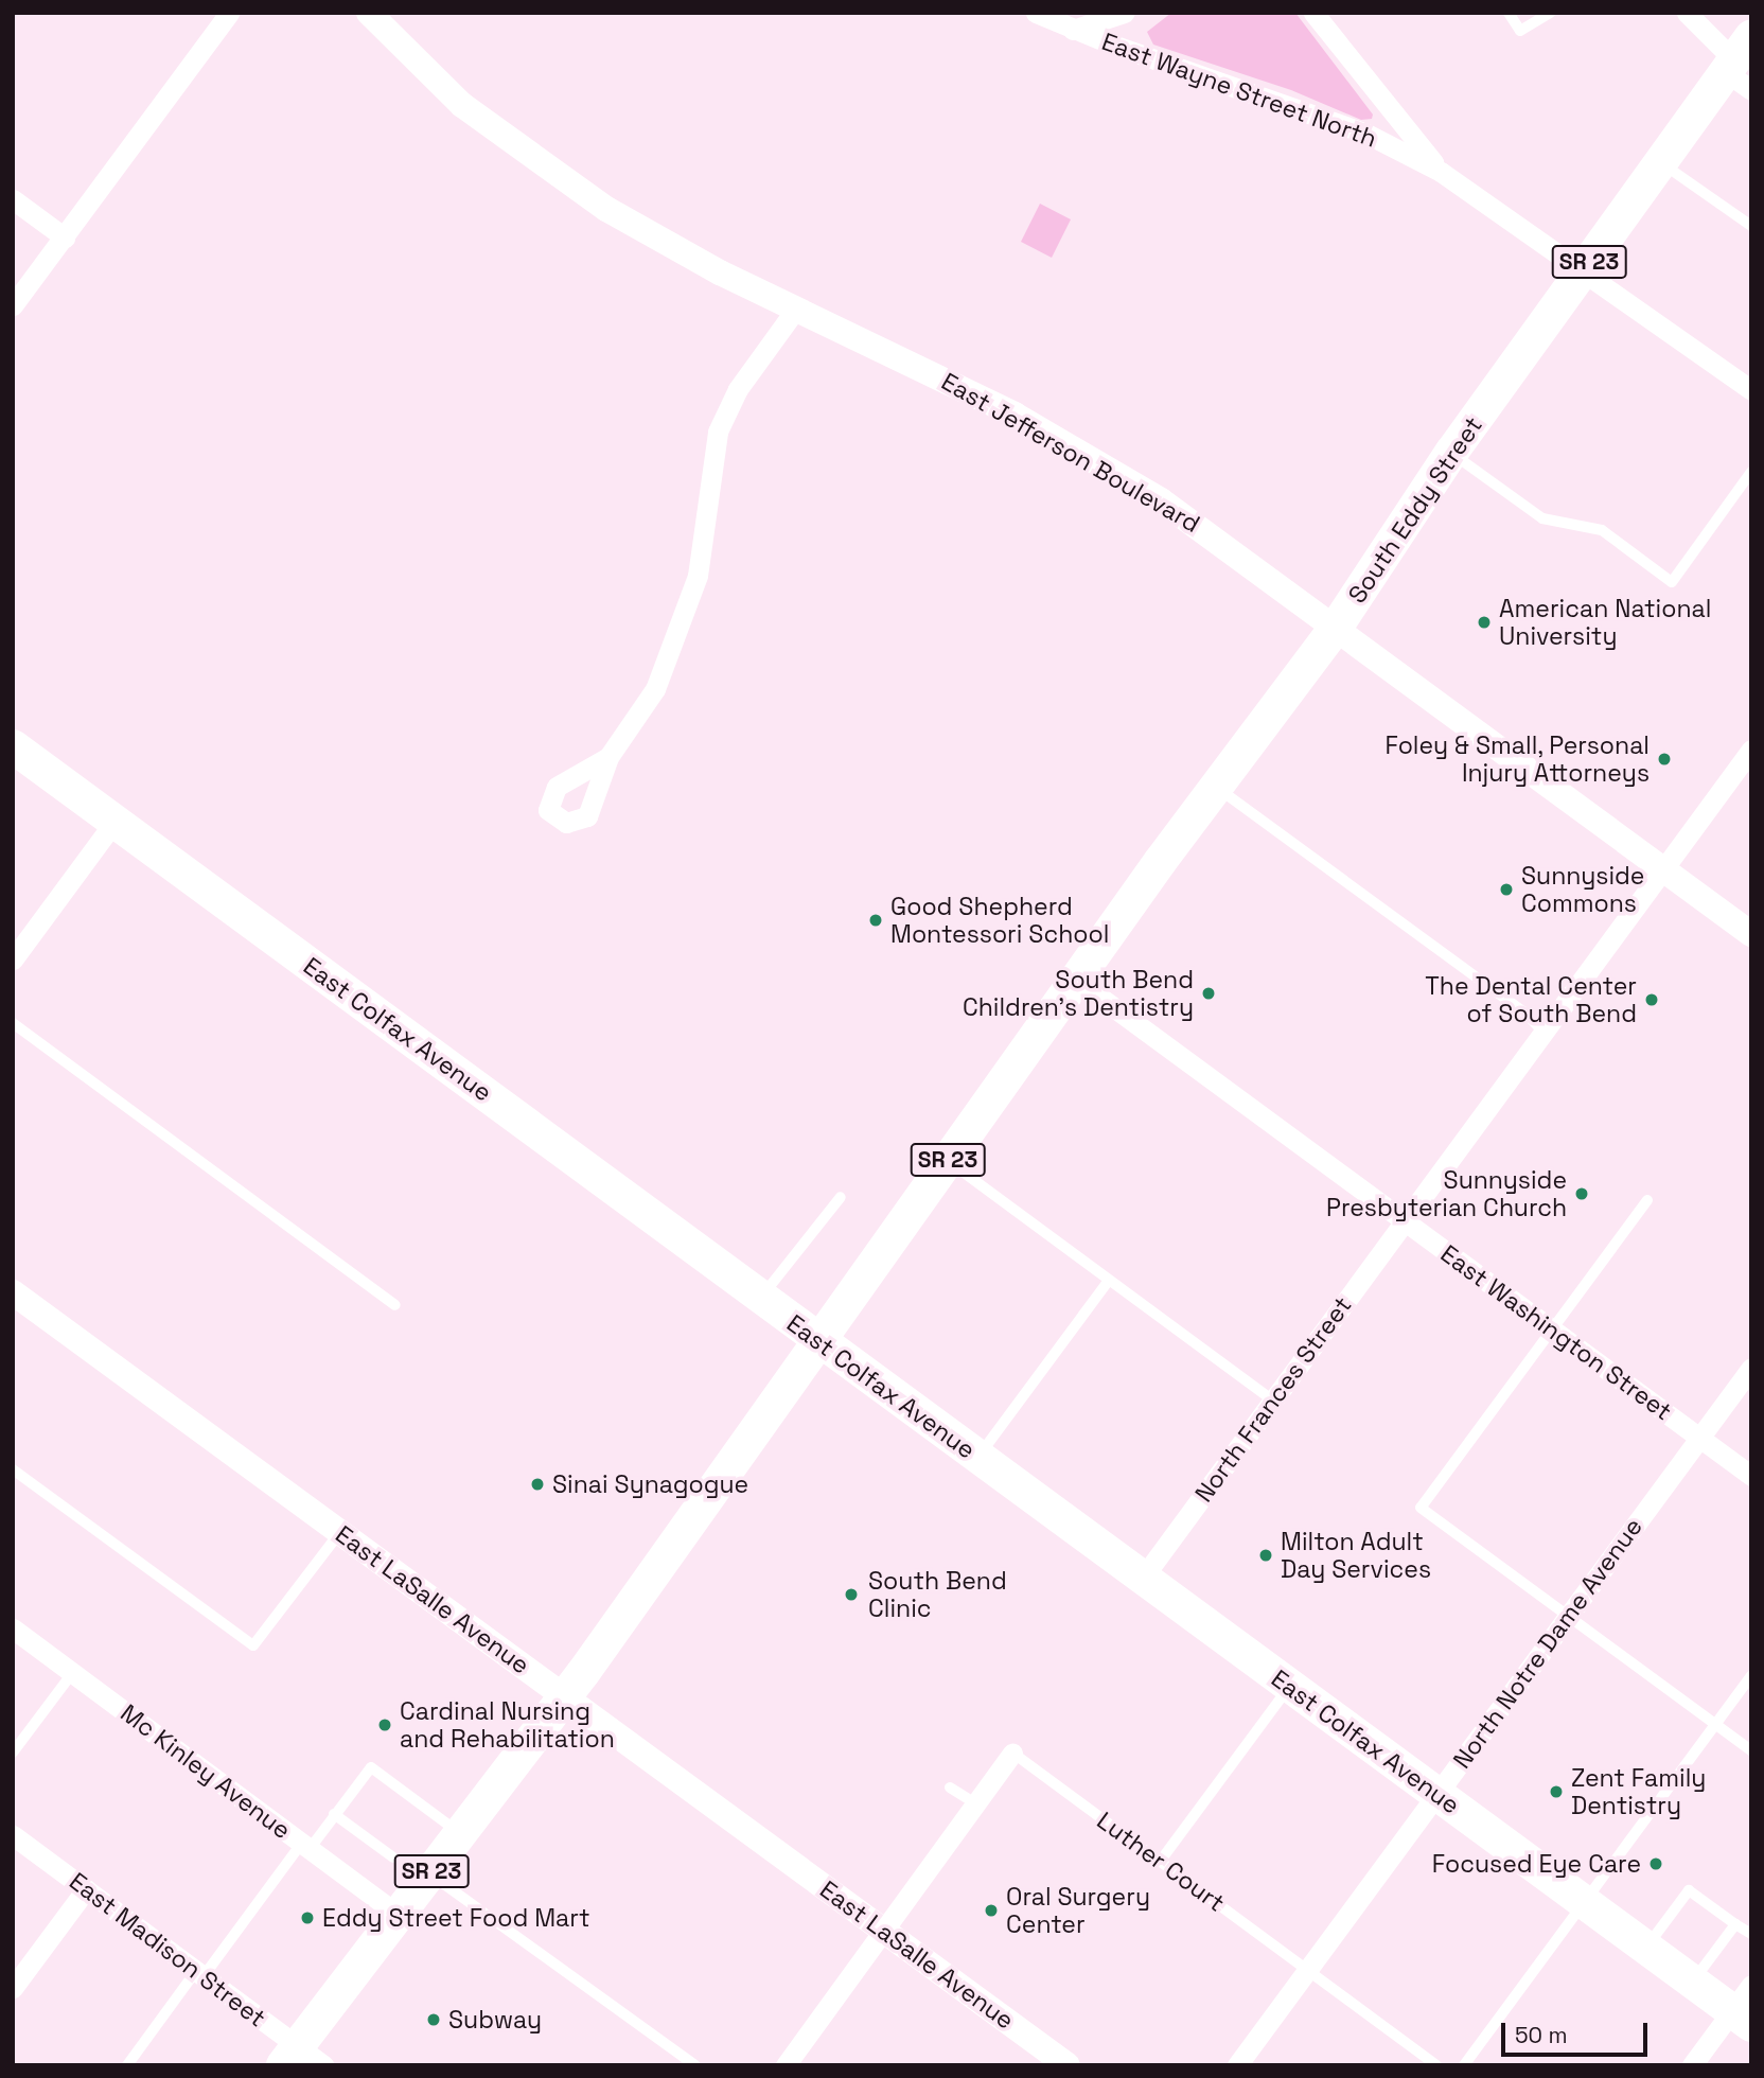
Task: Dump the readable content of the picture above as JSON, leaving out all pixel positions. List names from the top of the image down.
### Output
{
  "streets": {
    "main road": ["SR 23", "South Eddy Street", "East Colfax Avenue"],
    "street": [
      "East Wayne Street North",
      "East Jefferson Boulevard",
      "East Washington Street",
      "North Frances Street",
      "East LaSalle Avenue",
      "North Notre Dame Avenue",
      "Mc Kinley Avenue",
      "East Madison Street"
    ],
    "lane": ["Luther Court"]
  },
  "crossings": [
    ["SR 23", "South Eddy Street"],
    ["SR 23", "East Colfax Avenue"],
    ["SR 23", "East Washington Street"],
    ["SR 23", "East LaSalle Avenue"],
    ["SR 23", "Mc Kinley Avenue"],
    ["SR 23", "East Madison Street"],
    ["East Jefferson Boulevard", "South Eddy Street"],
    ["East Jefferson Boulevard", "North Frances Street"],
    ["South Eddy Street", "East Washington Street"],
    ["East Colfax Avenue", "North Frances Street"],
    ["East Colfax Avenue", "North Notre Dame Avenue"],
    ["East Washington Street", "North Frances Street"],
    ["East Washington Street", "North Notre Dame Avenue"],
    ["North Notre Dame Avenue", "Luther Court"]
  ],
  "places": [
    "American National University",
    "Foley & Small, Personal Injury Attorneys",
    "Sunnyside Commons",
    "Good Shepherd Montessori School",
    "South Bend Children's Dentistry",
    "The Dental Center of South Bend",
    "Sunnyside Presbyterian Church",
    "Sinai Synagogue",
    "Milton Adult Day Services",
    "South Bend Clinic",
    "Cardinal Nursing and Rehabilitation",
    "Zent Family Dentistry",
    "Focused Eye Care",
    "Oral Surgery Center",
    "Eddy Street Food Mart",
    "Subway"
  ],
  "scale_bar": "50 m"
}
